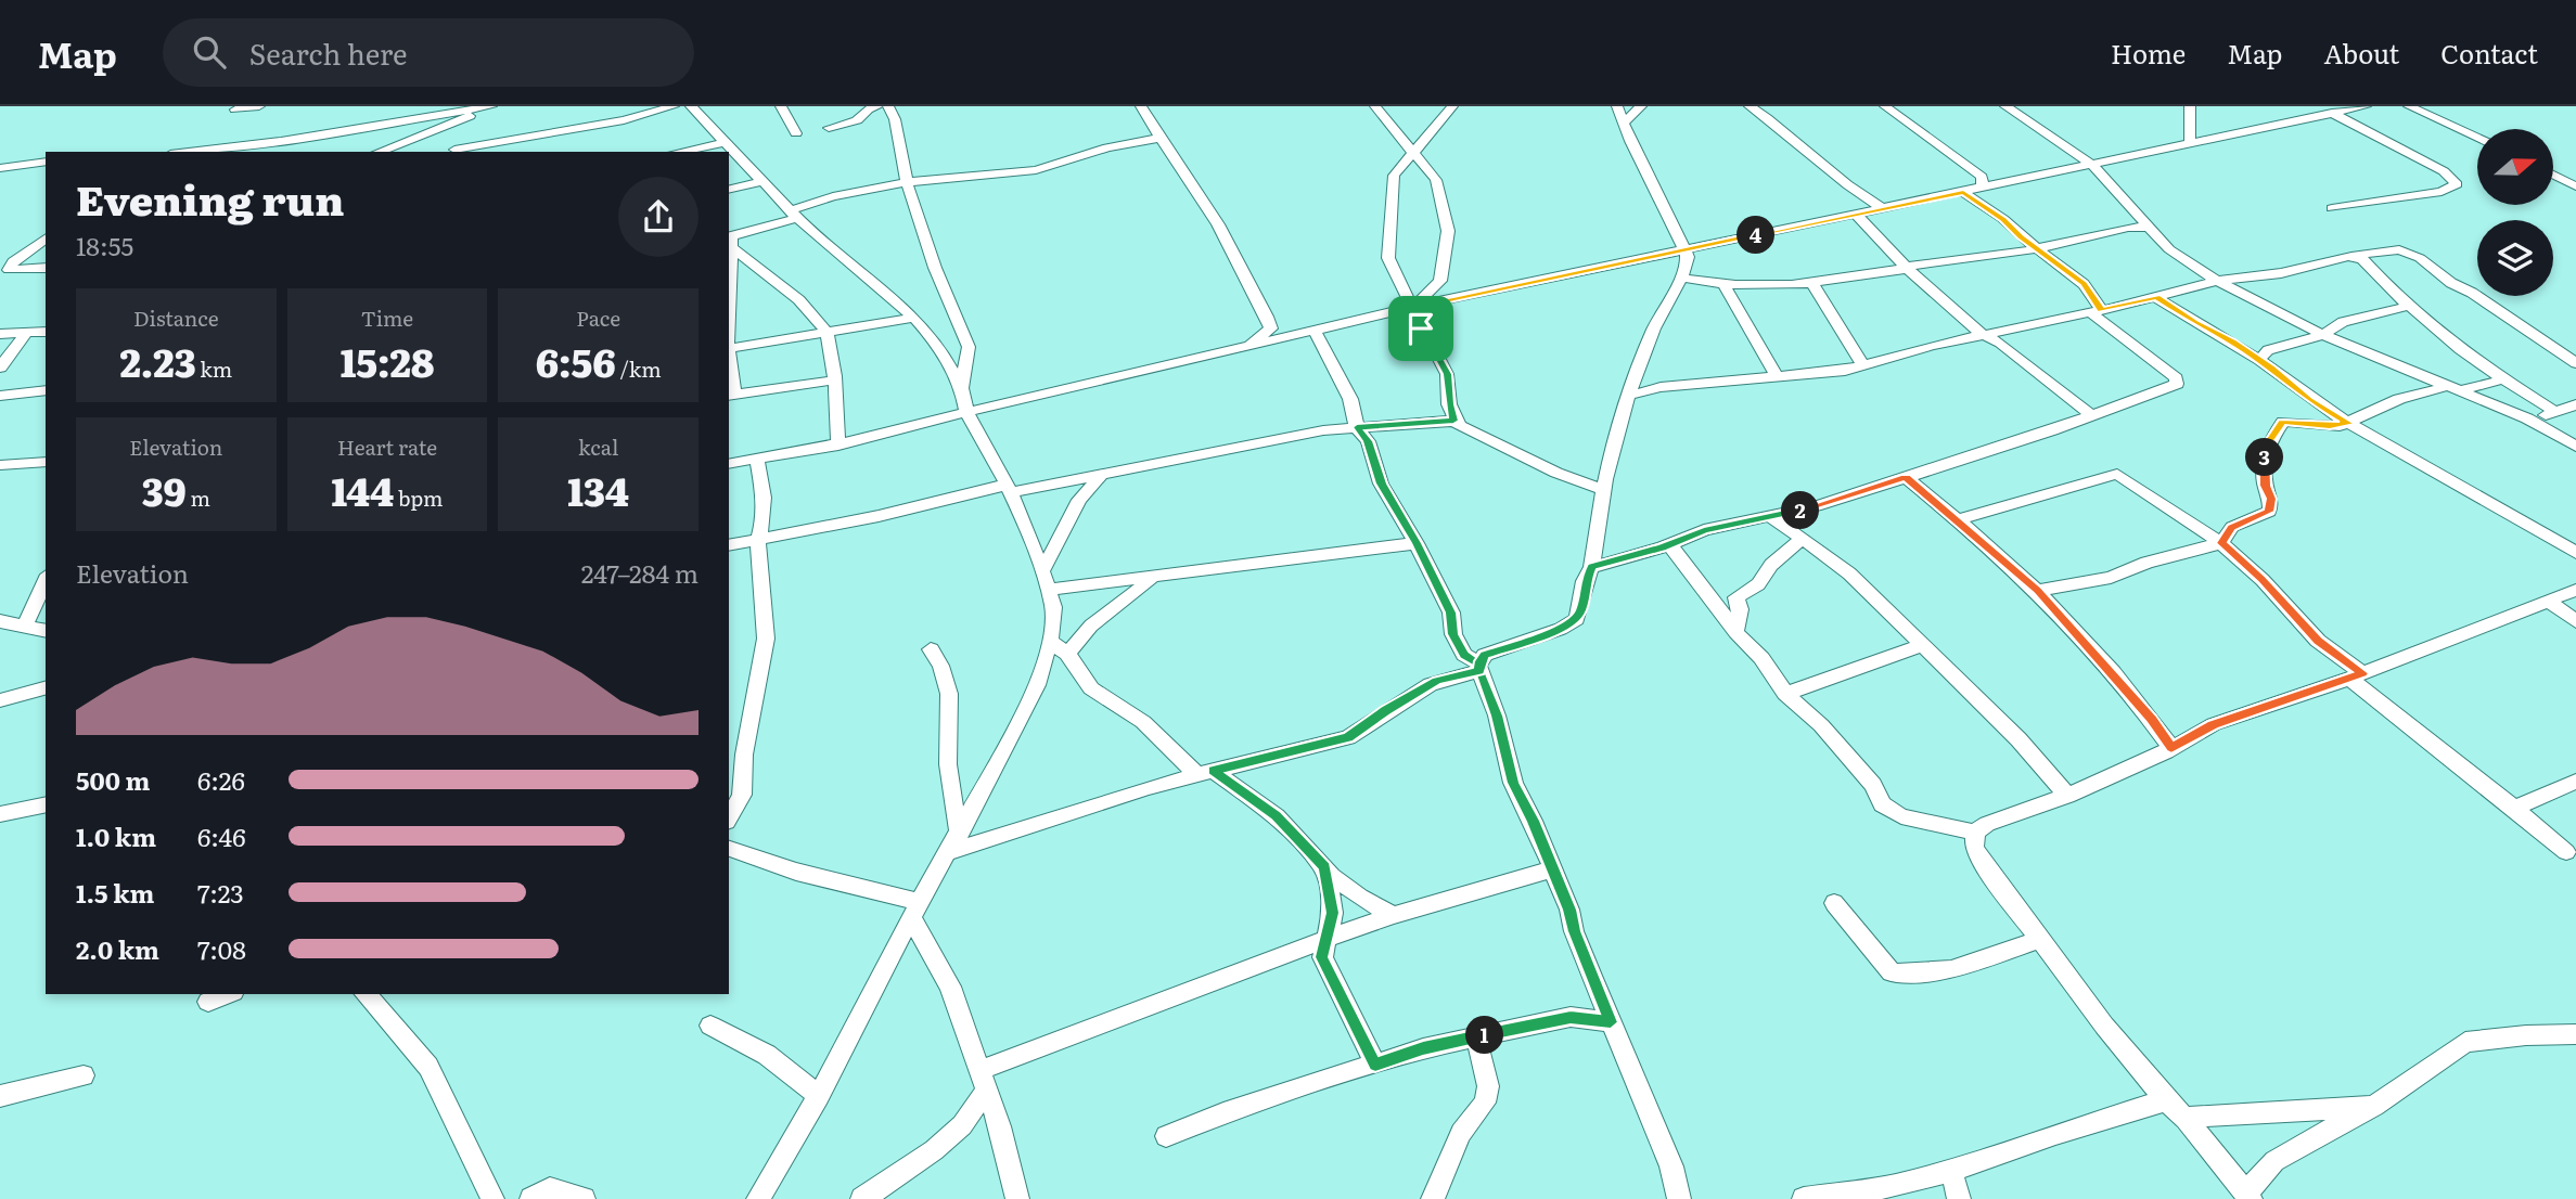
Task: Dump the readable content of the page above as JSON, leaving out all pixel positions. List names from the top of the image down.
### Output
{
  "north": "right",
  "page": {
    "header": "Map",
    "search": "Search here",
    "nav": [
      "Home",
      "Map",
      "About",
      "Contact"
    ],
    "heading": ["Evening run", "18:55"],
    "pins": [
      "4",
      "3",
      "2",
      "1"
    ],
    "stats": [
      ["Distance", "2.23 km"],
      ["Time", "15:28"],
      ["Pace", "6:56 /km"],
      ["Elevation", "39 m"],
      ["Heart rate", "144 bpm"],
      ["kcal", "134"]
    ],
    "chart": ["Elevation", "247–284 m"],
    "list": [
      {
        "name": "500 m",
        "note": "6:26"
      },
      {
        "name": "1.0 km",
        "note": "6:46"
      },
      {
        "name": "1.5 km",
        "note": "7:23"
      },
      {
        "name": "2.0 km",
        "note": "7:08"
      }
    ]
  }
}
